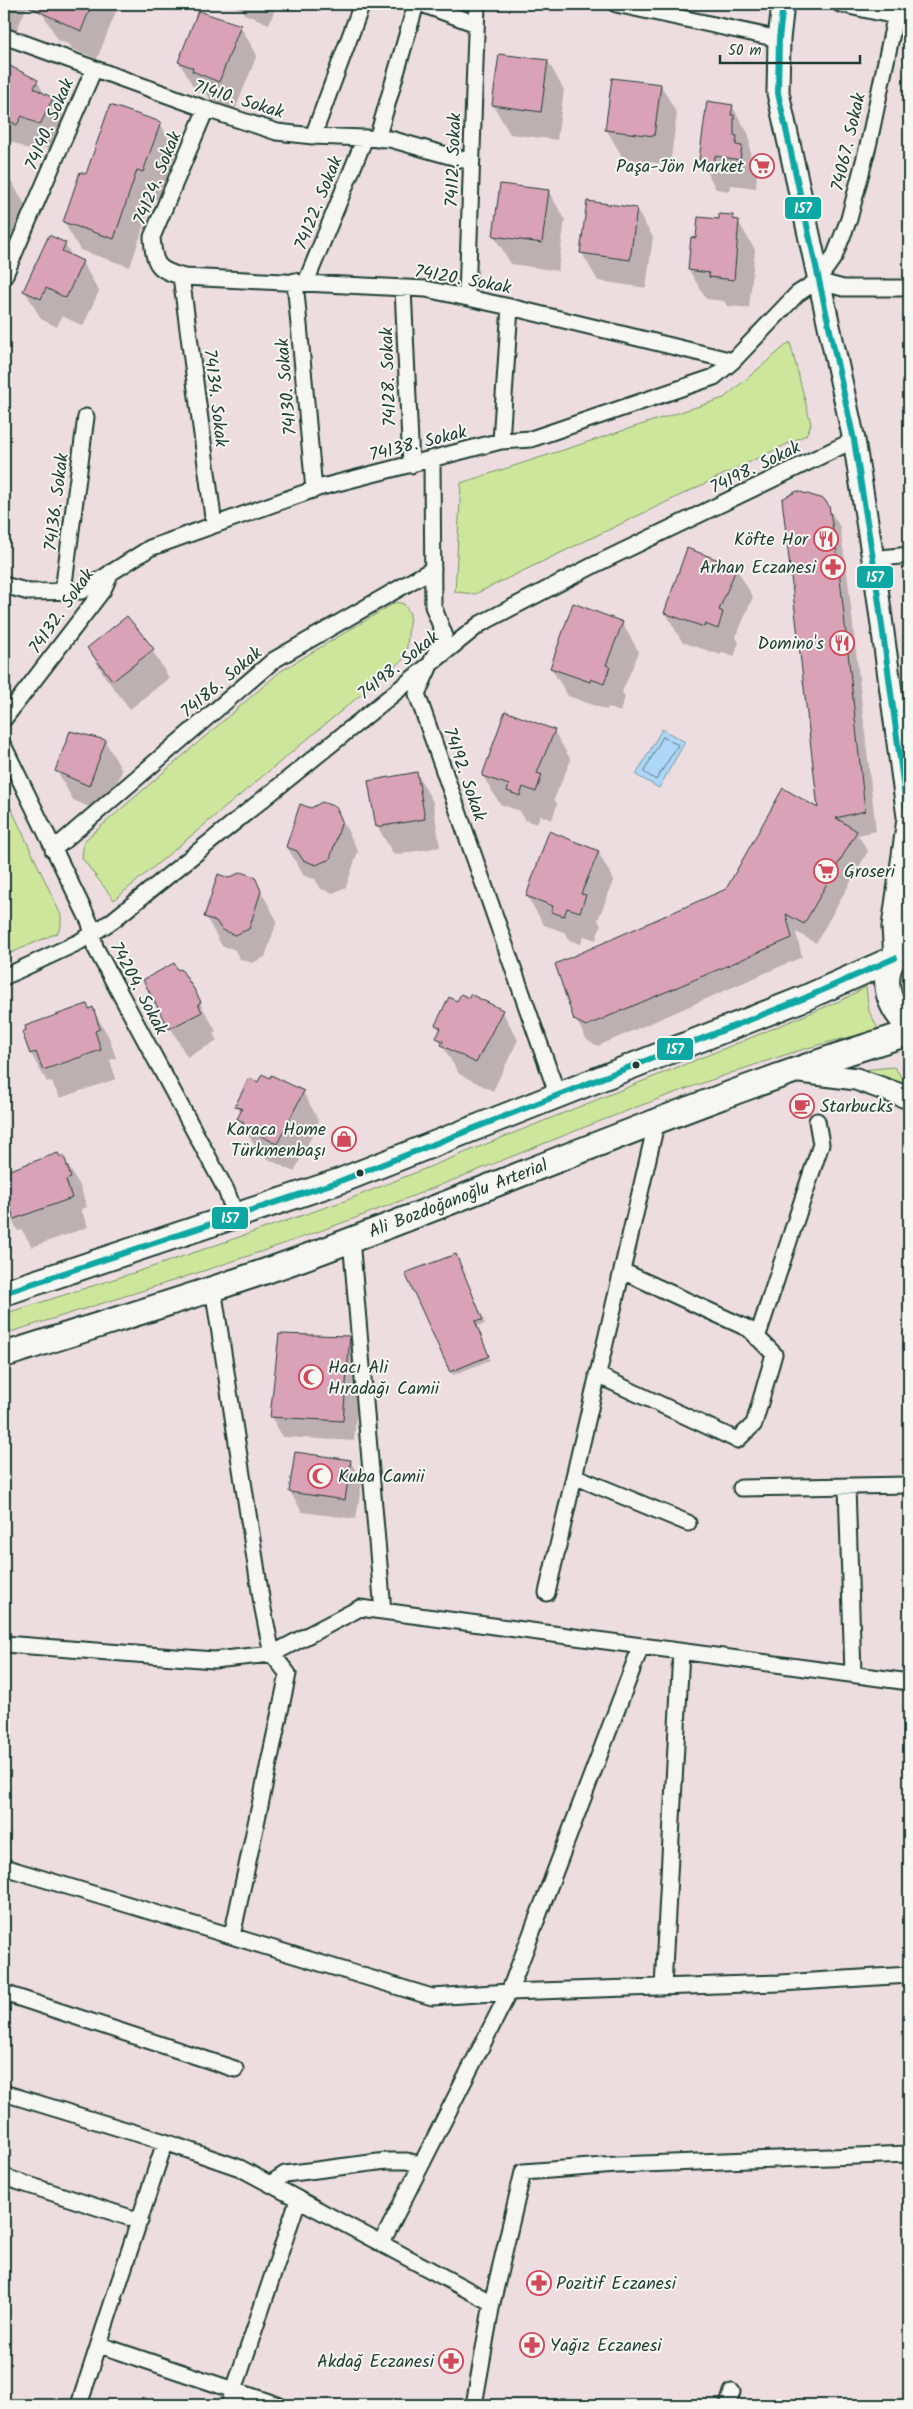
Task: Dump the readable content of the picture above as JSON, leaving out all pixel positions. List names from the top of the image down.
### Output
{
  "streets": {
    "main road": ["Ali Bozdoğanoğlu Arterial"],
    "street": [
      "71410. Sokak",
      "74140. Sokak",
      "74067. Sokak",
      "74112. Sokak",
      "74124. Sokak",
      "74122. Sokak",
      "74120. Sokak",
      "74128. Sokak",
      "74130. Sokak",
      "74134. Sokak",
      "74138. Sokak",
      "74198. Sokak",
      "74136. Sokak",
      "74132. Sokak",
      "74186. Sokak",
      "74192. Sokak",
      "74204. Sokak"
    ]
  },
  "crossings": [
    ["71410. Sokak", "74140. Sokak"],
    ["71410. Sokak", "74112. Sokak"],
    ["71410. Sokak", "74124. Sokak"],
    ["71410. Sokak", "74122. Sokak"],
    ["74067. Sokak", "74138. Sokak"],
    ["74112. Sokak", "74120. Sokak"],
    ["74124. Sokak", "74120. Sokak"],
    ["74124. Sokak", "74134. Sokak"],
    ["74122. Sokak", "74120. Sokak"],
    ["74122. Sokak", "74130. Sokak"],
    ["74120. Sokak", "74128. Sokak"],
    ["74120. Sokak", "74130. Sokak"],
    ["74120. Sokak", "74134. Sokak"],
    ["74120. Sokak", "74138. Sokak"],
    ["74128. Sokak", "74138. Sokak"],
    ["74130. Sokak", "74138. Sokak"],
    ["74134. Sokak", "74138. Sokak"],
    ["74138. Sokak", "74136. Sokak"],
    ["74138. Sokak", "74132. Sokak"],
    ["74138. Sokak", "74192. Sokak"],
    ["74198. Sokak", "74192. Sokak"],
    ["74198. Sokak", "74204. Sokak"],
    ["74186. Sokak", "74192. Sokak"],
    ["74186. Sokak", "74204. Sokak"]
  ],
  "places": {
    "supermarket": ["Paşa-Jön Market", "Groseri"],
    "restaurant": ["Köfte Hor", "Domino's"],
    "pharmacy": [
      "Arhan Eczanesi",
      "Pozitif Eczanesi",
      "Yağız Eczanesi",
      "Akdağ Eczanesi"
    ],
    "cafe": ["Starbucks"],
    "shop": ["Karaca Home Türkmenbaşı"],
    "mosque": ["Hacı Ali Hıradağı Camii", "Kuba Camii"]
  },
  "lines": ["transit line 157"],
  "scale_bar": "50 m"
}
